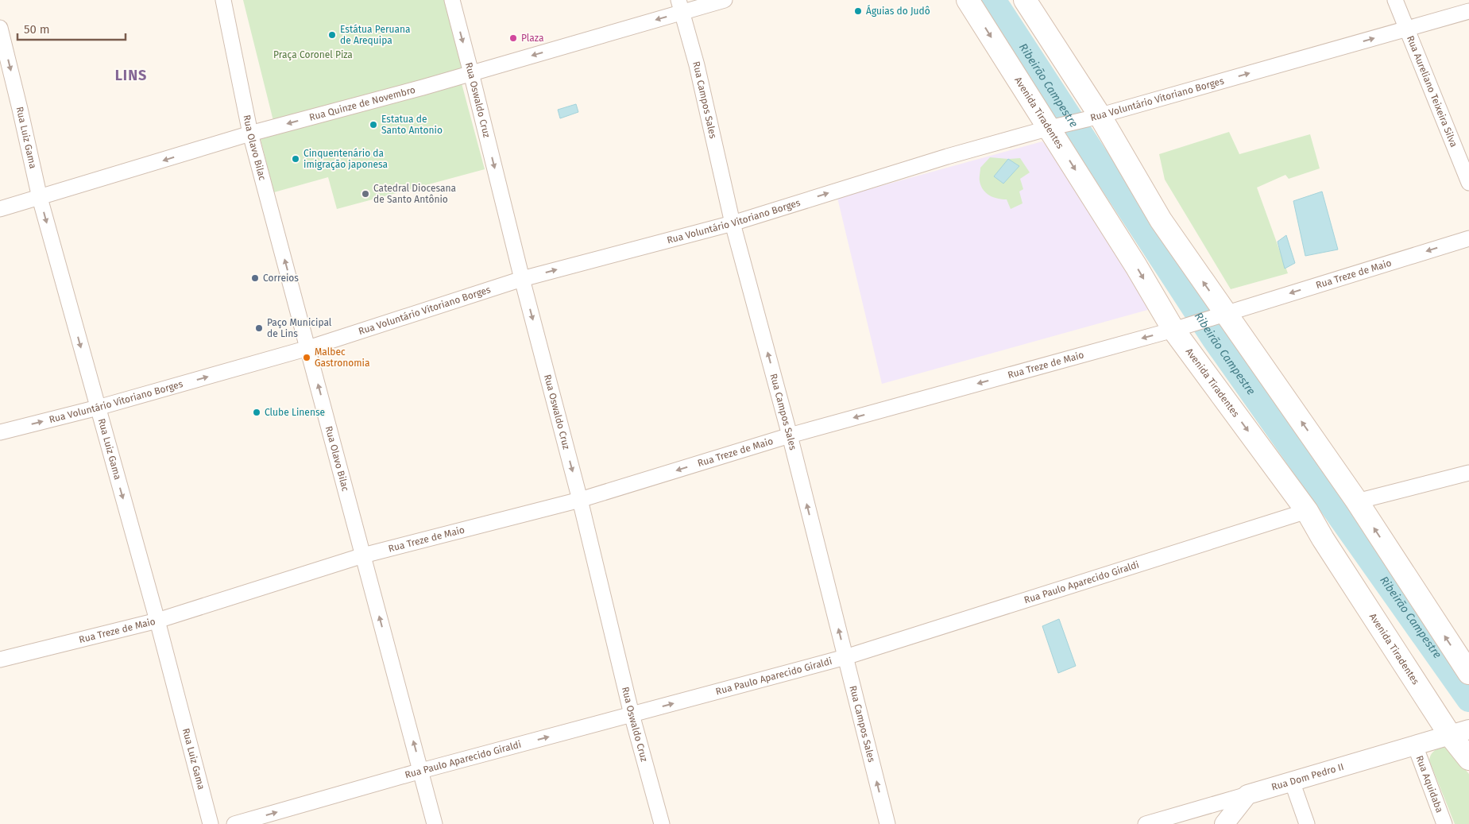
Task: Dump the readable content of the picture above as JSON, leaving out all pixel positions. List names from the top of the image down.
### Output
{
  "streets": {
    "main road": ["Avenida Tiradentes"],
    "street": [
      "Rua Aureliano Teixeira Silva",
      "Rua Voluntário Vitoriano Borges",
      "Rua Oswaldo Cruz",
      "Rua Campos Sales",
      "Rua Quinze de Novembro",
      "Rua Luiz Gama",
      "Rua Olavo Bilac",
      "Rua Treze de Maio",
      "Rua Paulo Aparecido Giraldi",
      "Rua Dom Pedro II",
      "Rua Aquidaba"
    ]
  },
  "crossings": [
    ["Rua Aureliano Teixeira Silva", "Rua Voluntário Vitoriano Borges"],
    ["Rua Voluntário Vitoriano Borges", "Rua Oswaldo Cruz"],
    ["Rua Voluntário Vitoriano Borges", "Rua Campos Sales"],
    ["Rua Voluntário Vitoriano Borges", "Avenida Tiradentes"],
    ["Rua Voluntário Vitoriano Borges", "Rua Luiz Gama"],
    ["Rua Voluntário Vitoriano Borges", "Rua Olavo Bilac"],
    ["Rua Oswaldo Cruz", "Rua Quinze de Novembro"],
    ["Rua Oswaldo Cruz", "Rua Treze de Maio"],
    ["Rua Oswaldo Cruz", "Rua Paulo Aparecido Giraldi"],
    ["Rua Campos Sales", "Rua Quinze de Novembro"],
    ["Rua Campos Sales", "Rua Treze de Maio"],
    ["Rua Campos Sales", "Rua Paulo Aparecido Giraldi"],
    ["Rua Quinze de Novembro", "Rua Luiz Gama"],
    ["Rua Quinze de Novembro", "Rua Olavo Bilac"],
    ["Avenida Tiradentes", "Rua Treze de Maio"],
    ["Avenida Tiradentes", "Rua Paulo Aparecido Giraldi"],
    ["Avenida Tiradentes", "Rua Dom Pedro II"],
    ["Rua Luiz Gama", "Rua Treze de Maio"],
    ["Rua Olavo Bilac", "Rua Treze de Maio"],
    ["Rua Olavo Bilac", "Rua Paulo Aparecido Giraldi"],
    ["Rua Dom Pedro II", "Rua Aquidaba"]
  ],
  "one_way": [
    "Rua Voluntário Vitoriano Borges",
    "Rua Oswaldo Cruz",
    "Rua Campos Sales",
    "Rua Quinze de Novembro",
    "Rua Luiz Gama",
    "Rua Olavo Bilac",
    "Rua Treze de Maio",
    "Rua Paulo Aparecido Giraldi"
  ],
  "districts": ["LINS"],
  "water": ["Ribeirão Campestre"],
  "parks": ["Praça Coronel Piza"],
  "places": [
    "Águias do Judô",
    "Estátua Peruana de Arequipa",
    "Plaza",
    "Estatua de Santo Antonio",
    "Cinquentenário da imigração japonesa",
    "Catedral Diocesana de Santo Antônio",
    "Correios",
    "Paço Municipal de Lins",
    "Malbec Gastronomia",
    "Clube Linense"
  ],
  "scale_bar": "50 m"
}
